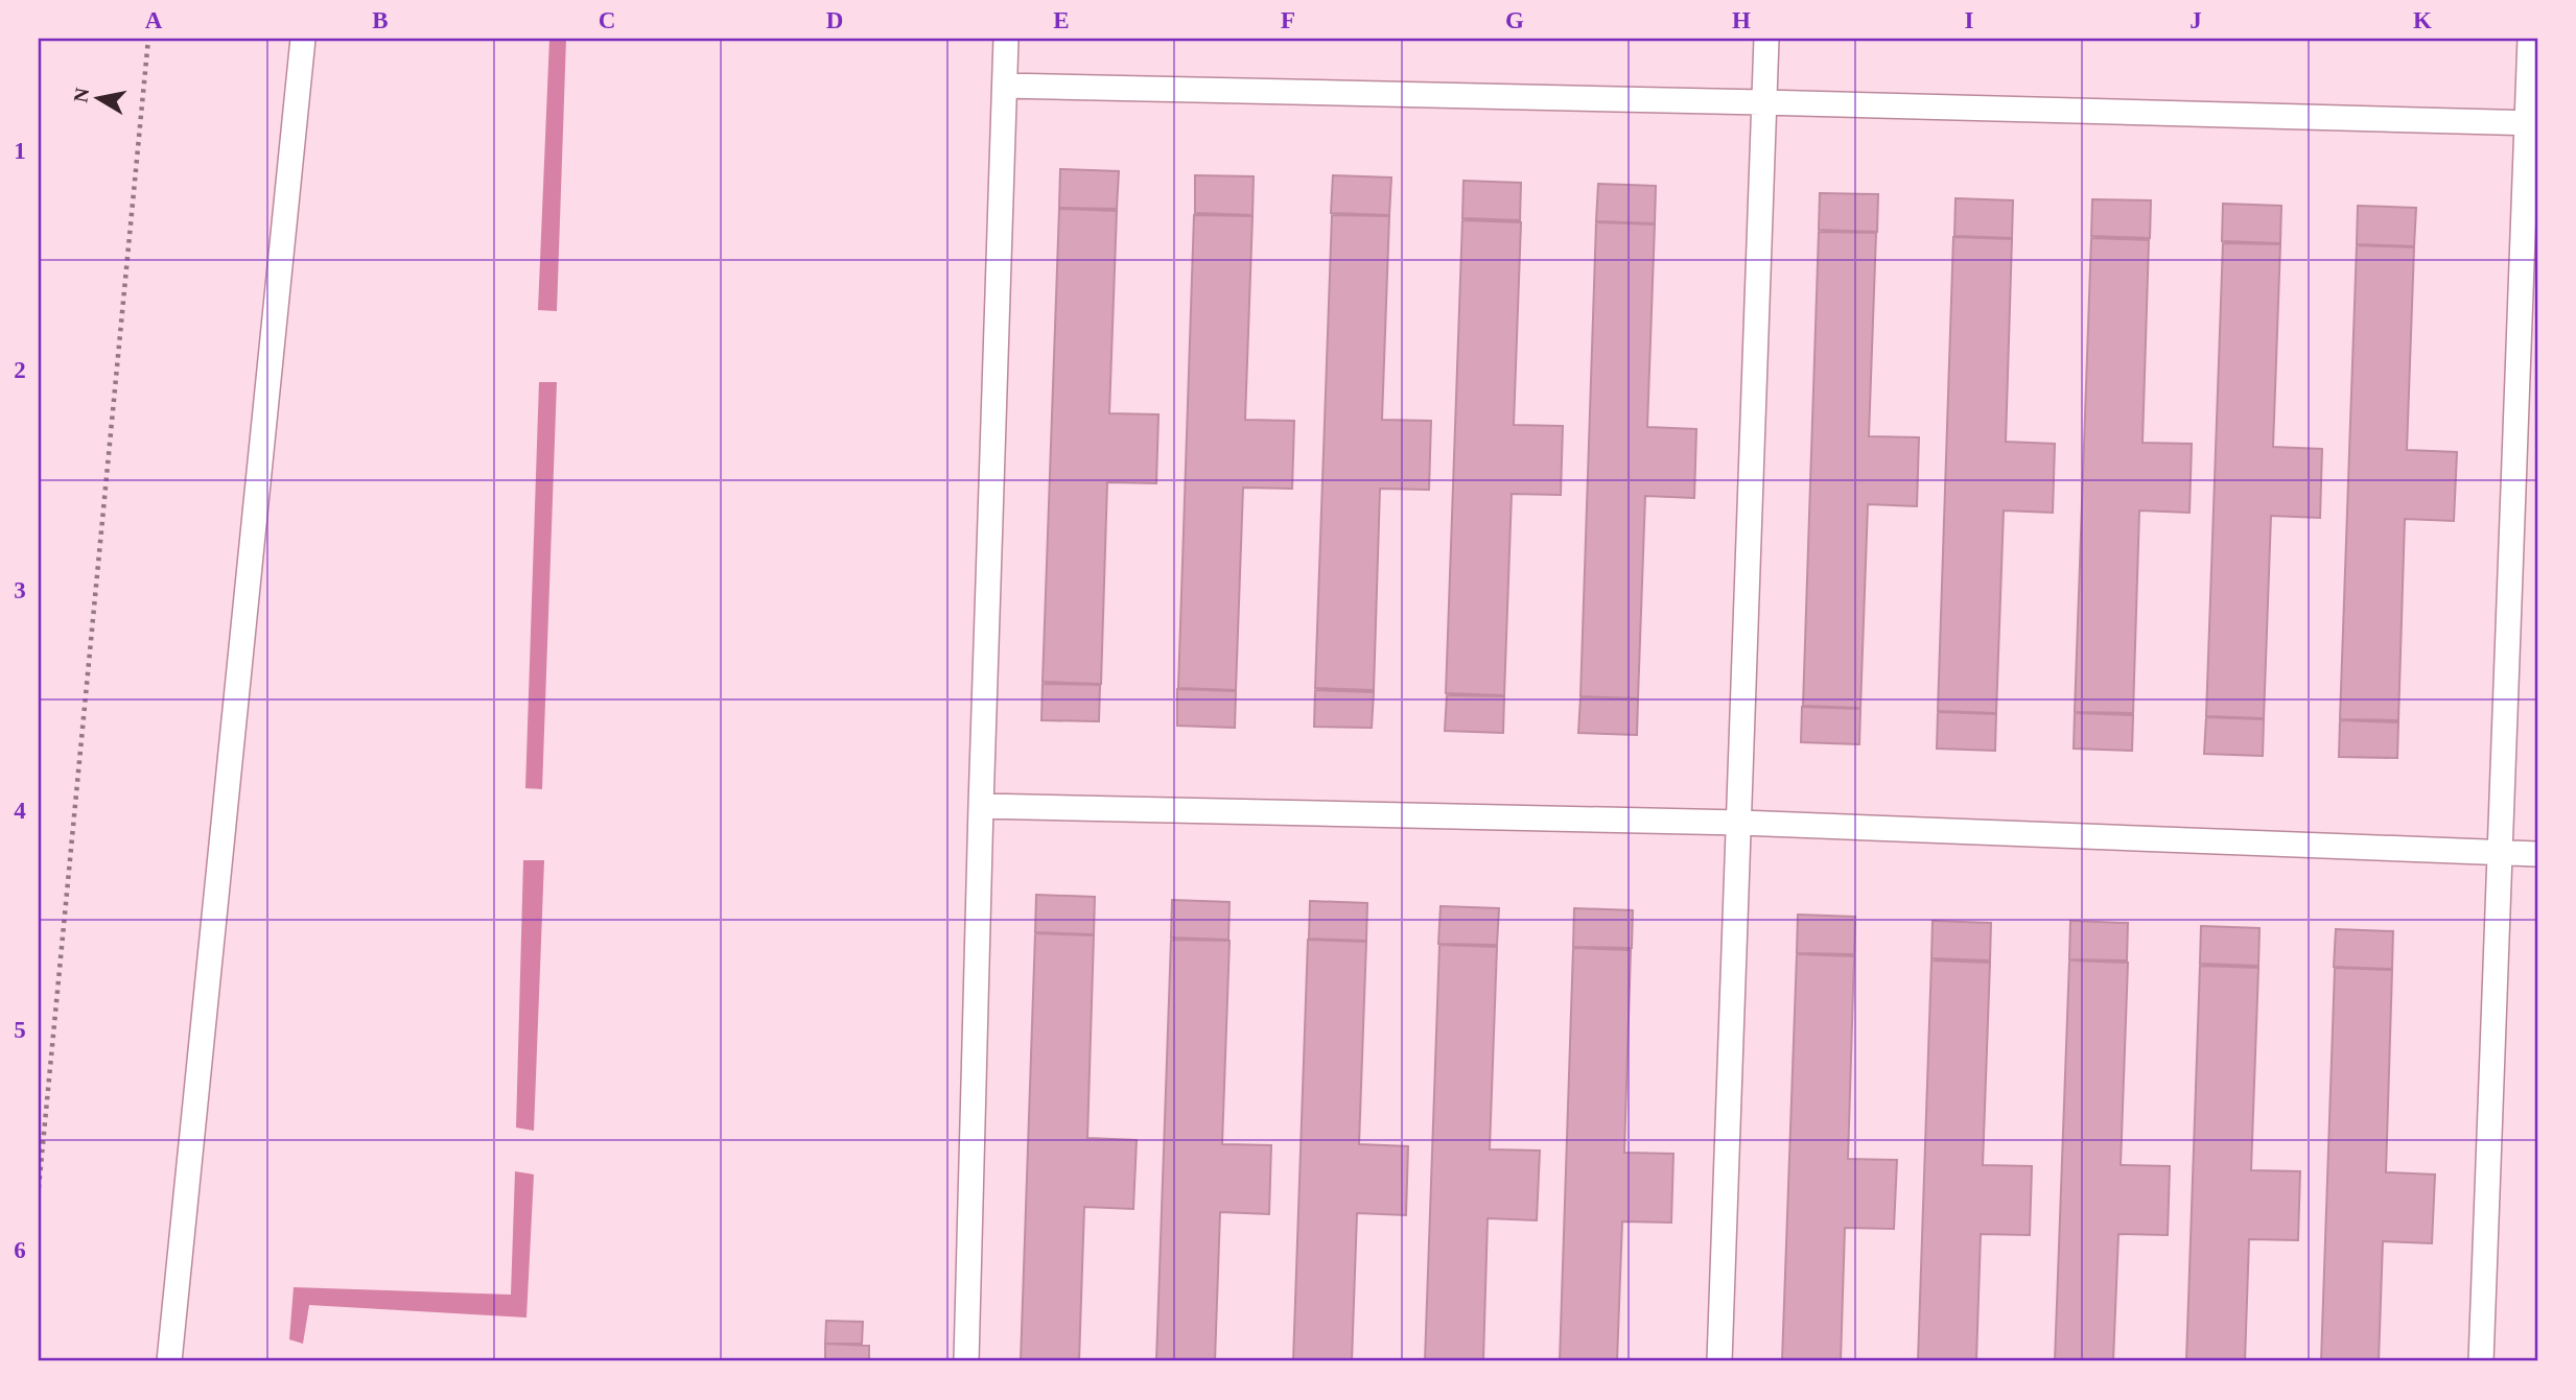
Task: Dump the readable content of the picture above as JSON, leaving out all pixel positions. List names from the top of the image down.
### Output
{
  "north": "left",
  "grid": {
    "columns": [
      "A",
      "B",
      "C",
      "D",
      "E",
      "F",
      "G",
      "H",
      "I",
      "J",
      "K"
    ],
    "rows": [
      "1",
      "2",
      "3",
      "4",
      "5",
      "6"
    ]
  }
}
